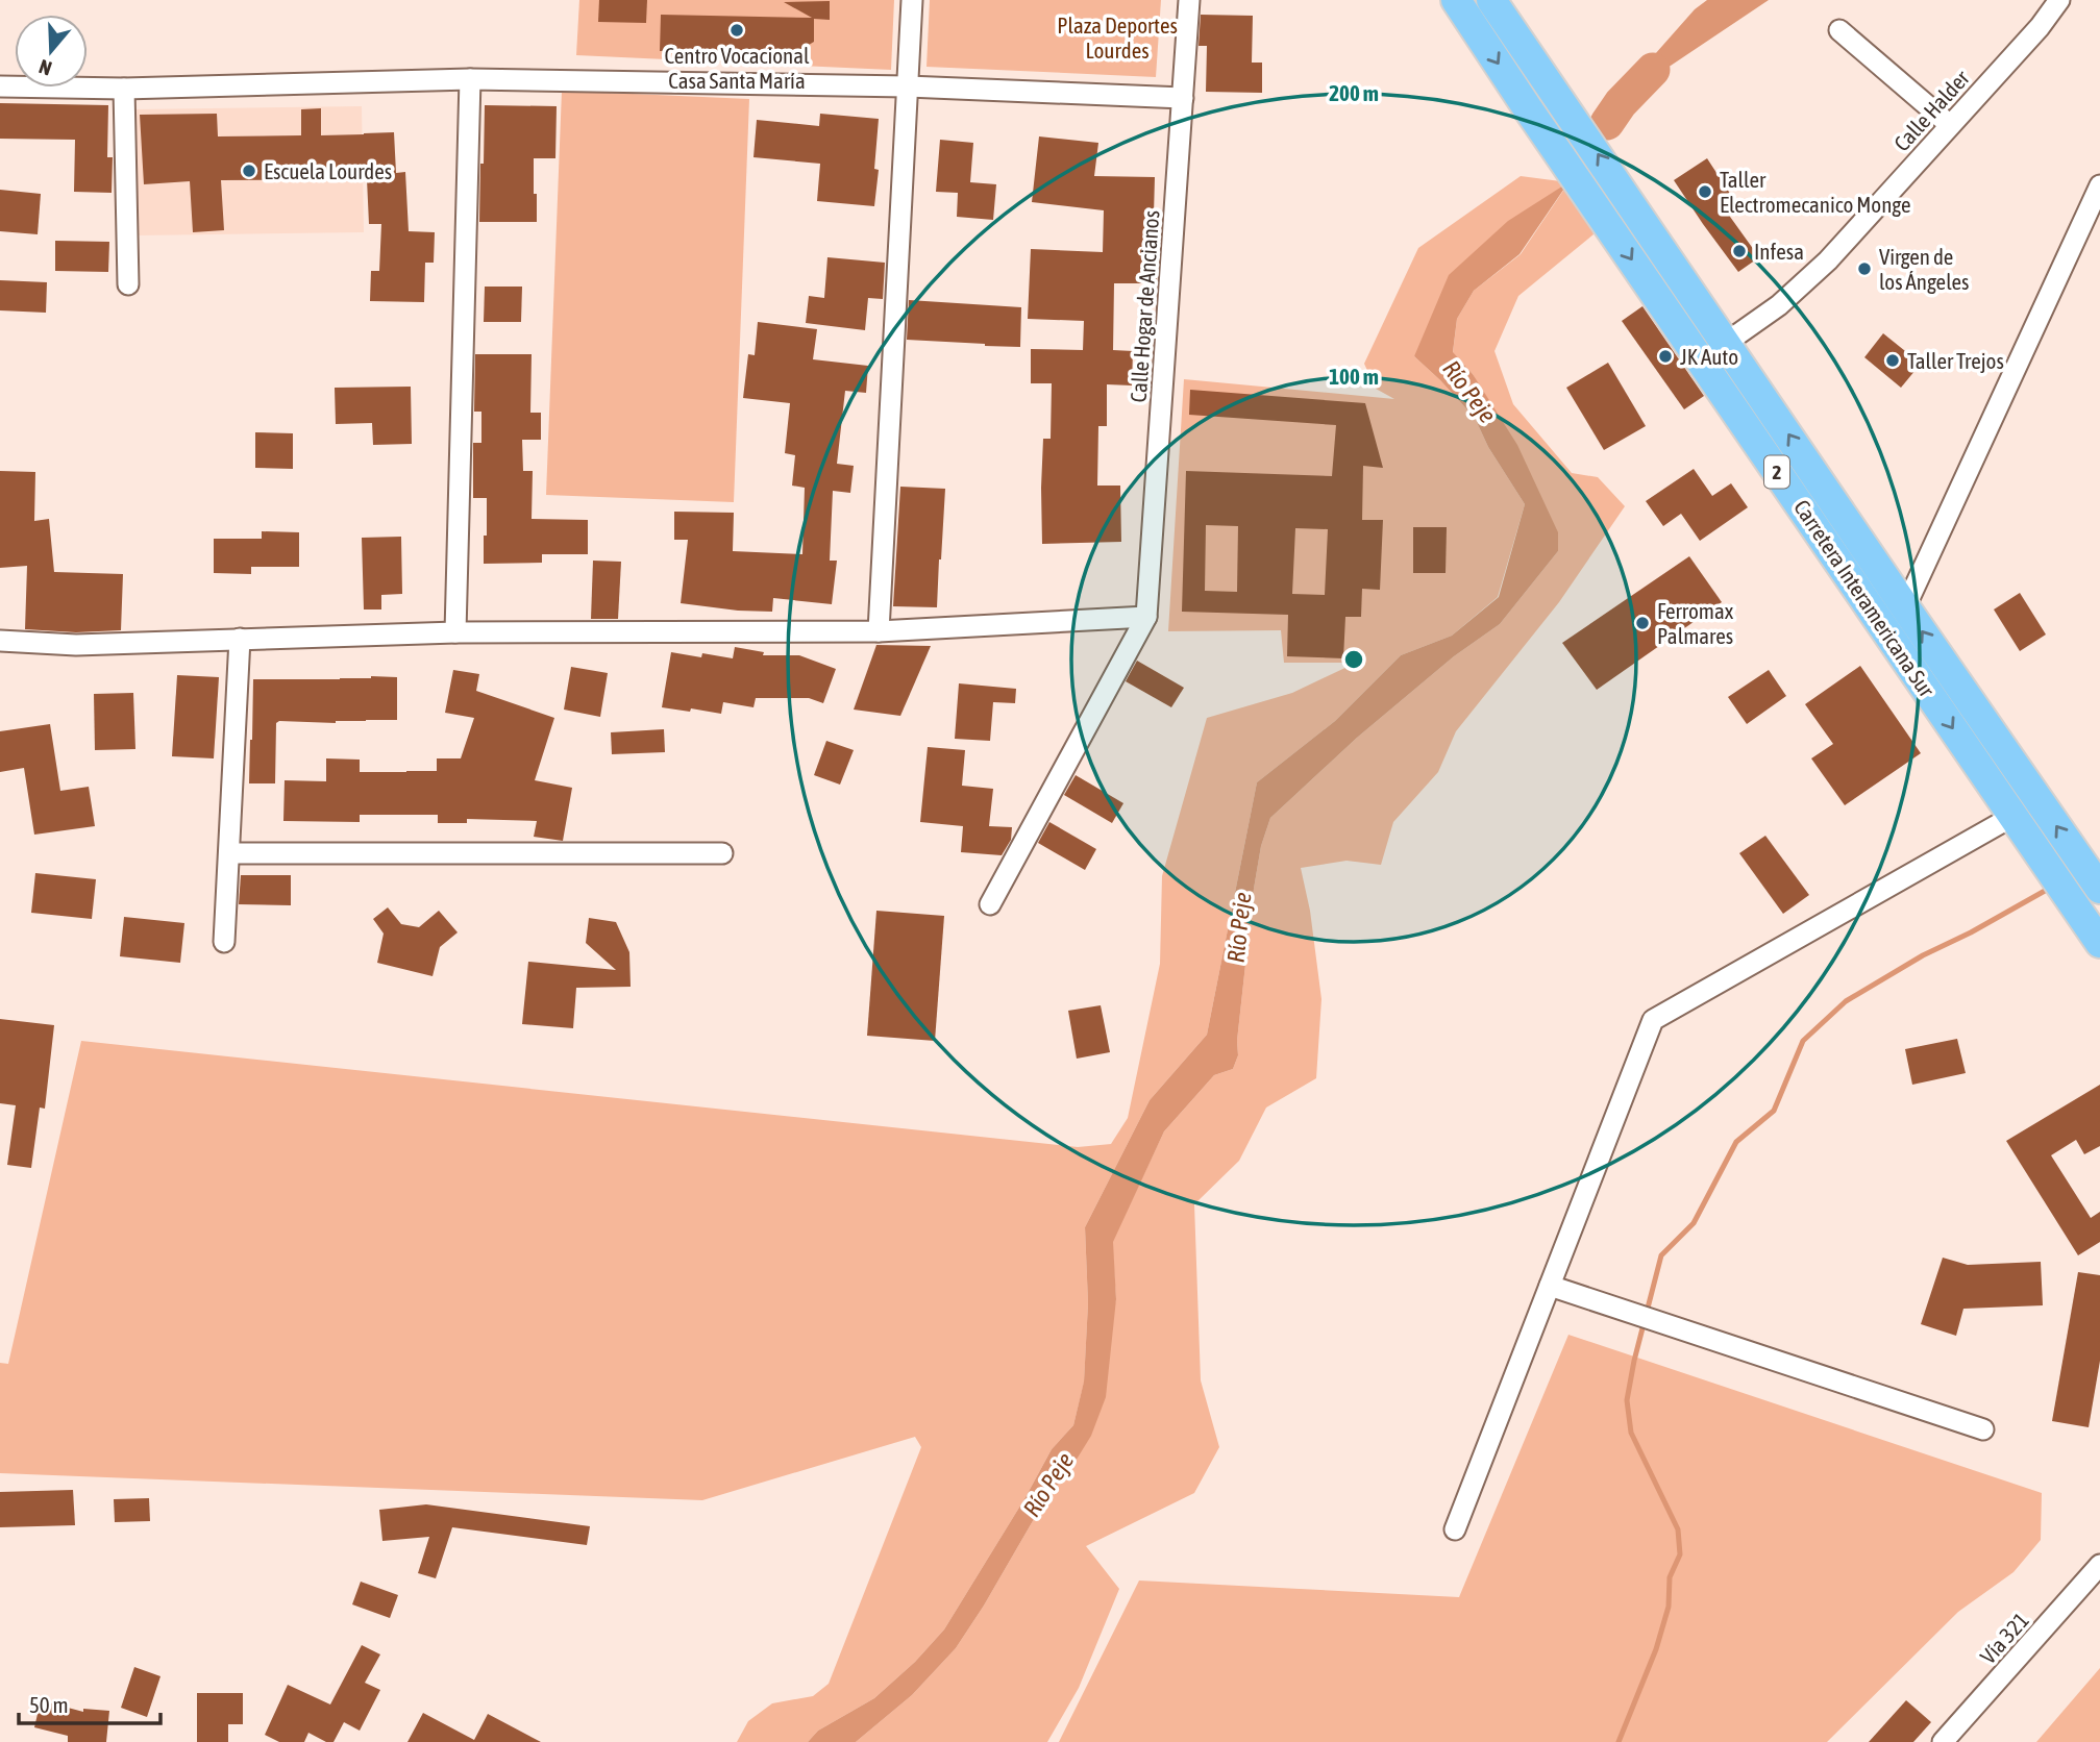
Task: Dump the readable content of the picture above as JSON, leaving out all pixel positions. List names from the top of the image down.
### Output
{
  "streets": {
    "highway": ["2", "Carretera Interamericana Sur"],
    "street": ["Calle Halder", "Calle Hogar de Ancianos", "Vía 321"]
  },
  "crossings": [
    ["Calle Halder", "Carretera Interamericana Sur"]
  ],
  "water": ["Río Peje"],
  "parks": ["Plaza Deportes Lourdes"],
  "places": [
    "Centro Vocacional Casa Santa María",
    "Escuela Lourdes",
    "Taller Electromecanico Monge",
    "Infesa",
    "Virgen de los Ángeles",
    "JK Auto",
    "Taller Trejos",
    "Ferromax Palmares"
  ],
  "scale_bar": "50 m",
  "north": "bottom",
  "rings": ["200 m", "100 m"]
}
